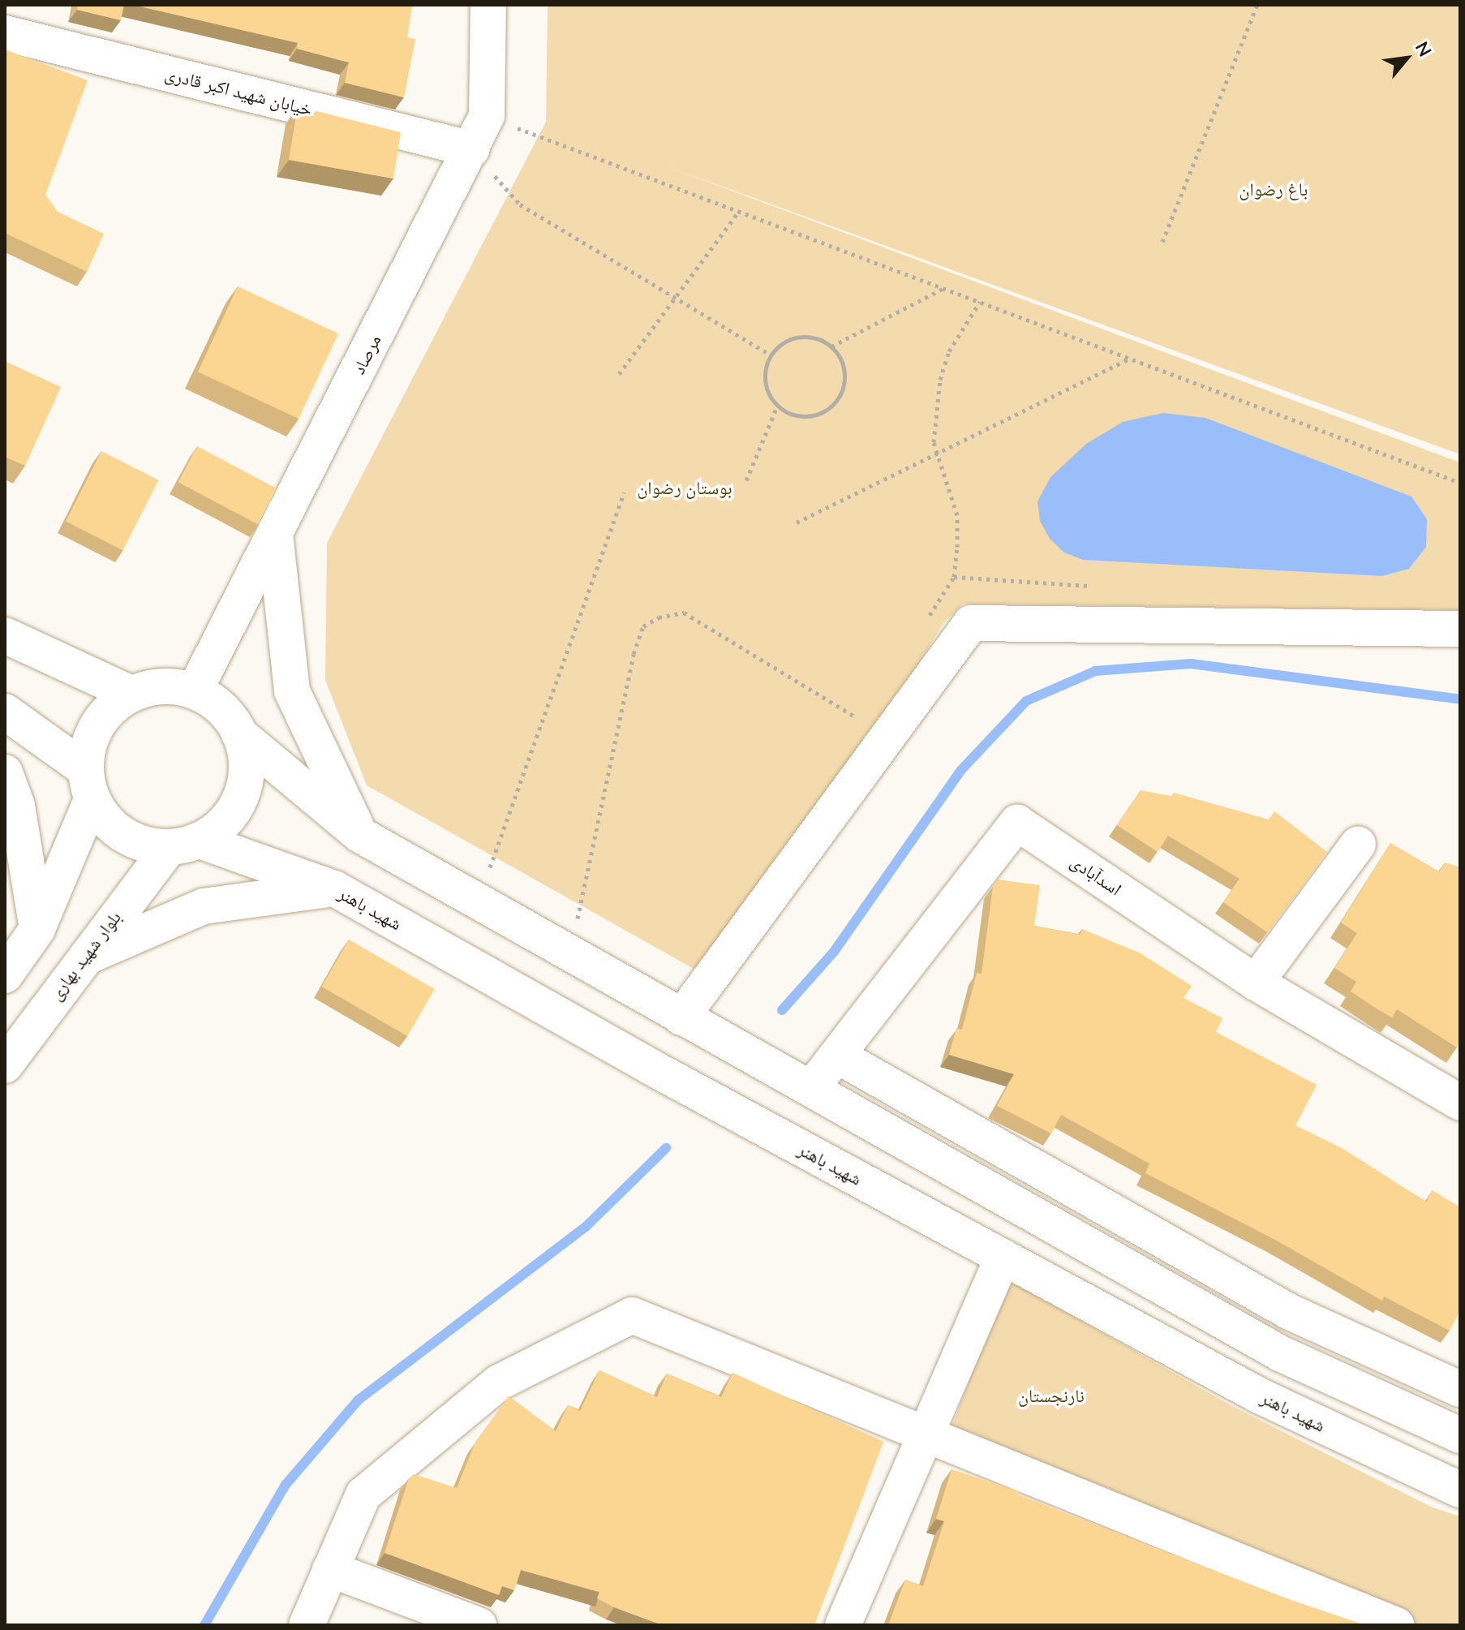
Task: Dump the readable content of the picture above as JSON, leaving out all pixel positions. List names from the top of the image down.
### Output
{
  "streets": {
    "street": [
      "خیابان شهید اکبر قادری",
      "مرصاد",
      "اسدآبادی",
      "شهید باهنر",
      "بلوار شهید بهاری"
    ]
  },
  "crossings": [
    ["خیابان شهید اکبر قادری", "مرصاد"],
    ["مرصاد", "شهید باهنر"],
    ["مرصاد", "بلوار شهید بهاری"],
    ["شهید باهنر", "بلوار شهید بهاری"]
  ],
  "parks": ["باغ رضوان", "بوستان رضوان", "نارنجستان"],
  "north": "top right"
}
